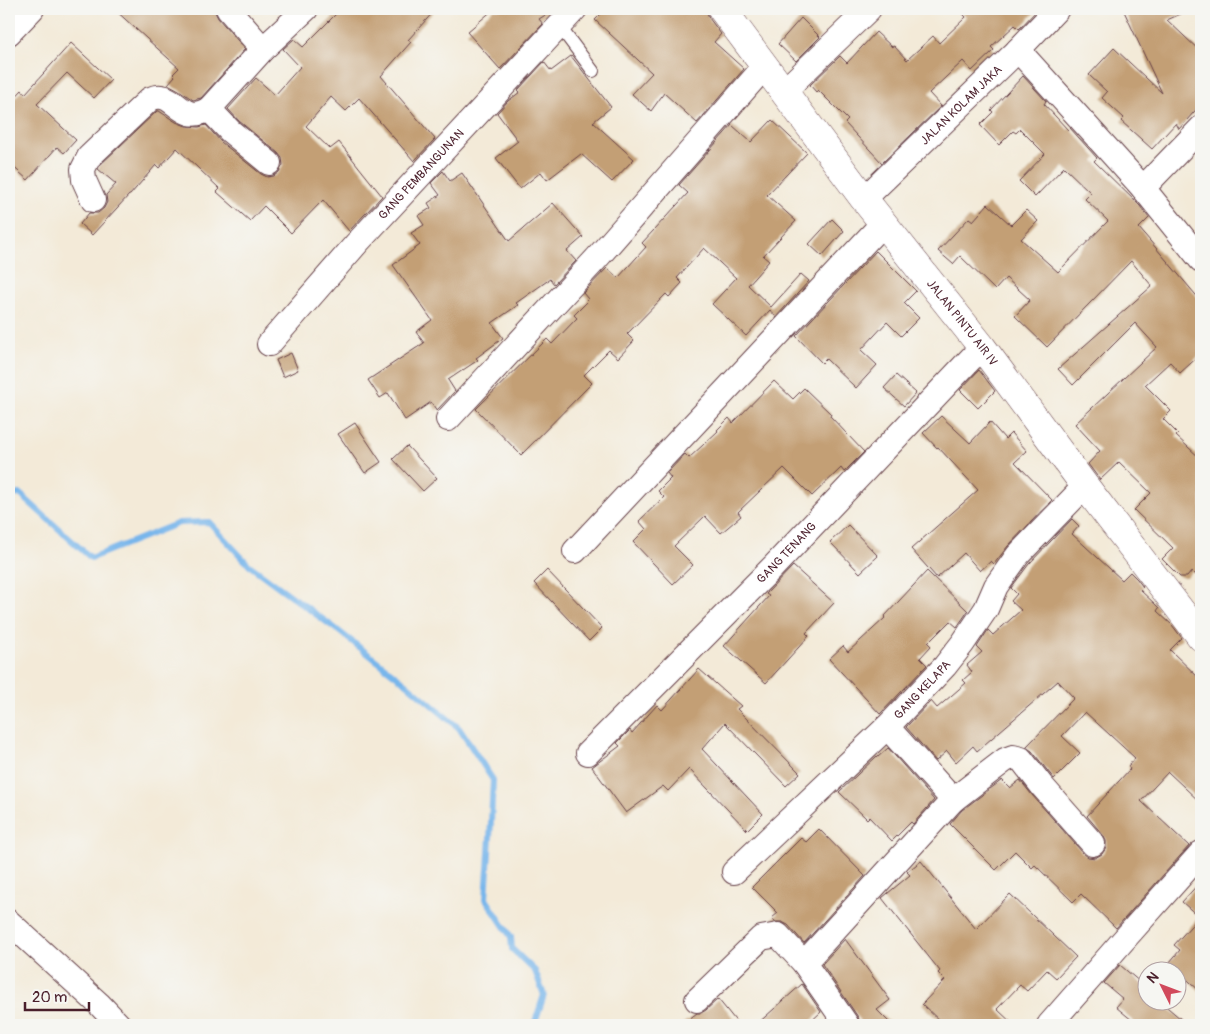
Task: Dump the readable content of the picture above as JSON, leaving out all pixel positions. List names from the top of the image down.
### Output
{
  "streets": {
    "main road": ["JALAN PINTU AIR IV"],
    "street": [
      "JALAN KOLAM JAKA",
      "GANG PEMBANGUNAN",
      "GANG TENANG",
      "GANG KELAPA"
    ]
  },
  "crossings": [
    ["JALAN KOLAM JAKA", "JALAN PINTU AIR IV"],
    ["JALAN PINTU AIR IV", "GANG TENANG"],
    ["JALAN PINTU AIR IV", "GANG KELAPA"]
  ],
  "scale_bar": "20 m",
  "north": "top left"
}
